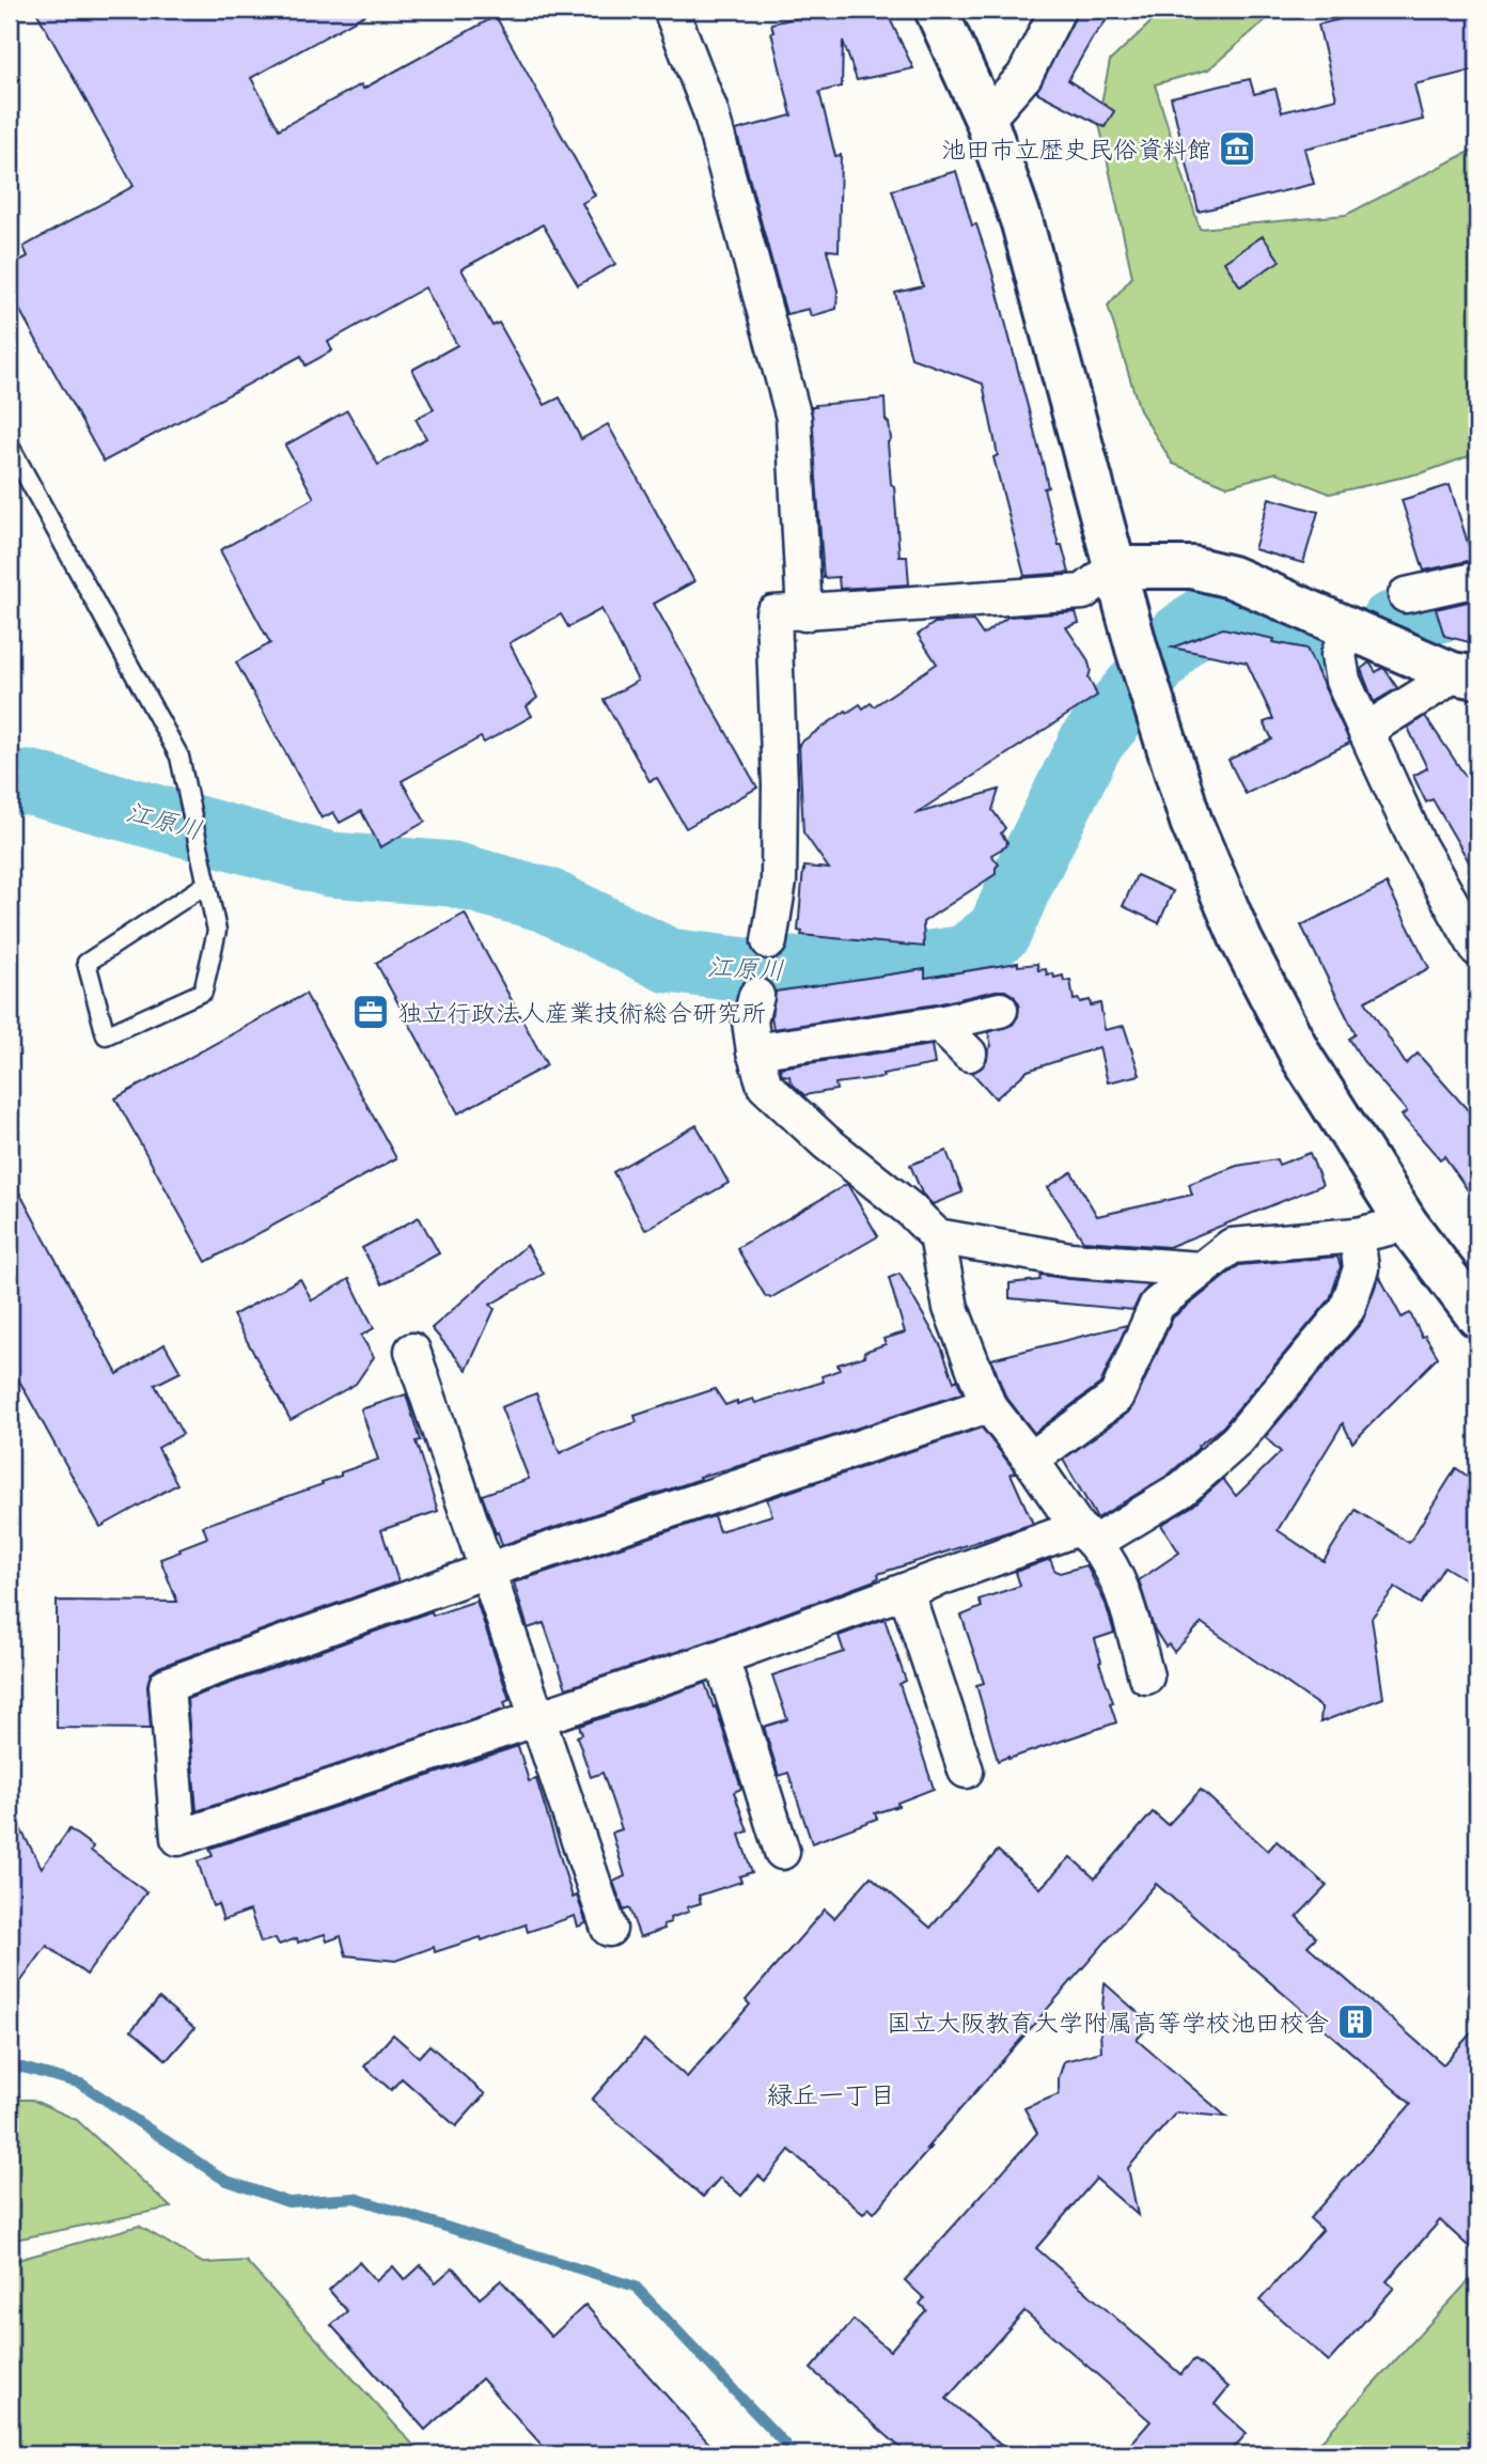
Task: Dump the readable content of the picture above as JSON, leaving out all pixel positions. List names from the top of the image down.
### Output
{
  "districts": ["緑丘一丁目"],
  "water": ["江原川"],
  "places": {
    "museum": ["池田市立歴史民俗資料館"],
    "office": ["独立行政法人産業技術総合研究所"],
    "building": ["国立大阪教育大学附属高等学校池田校舎"]
  }
}
